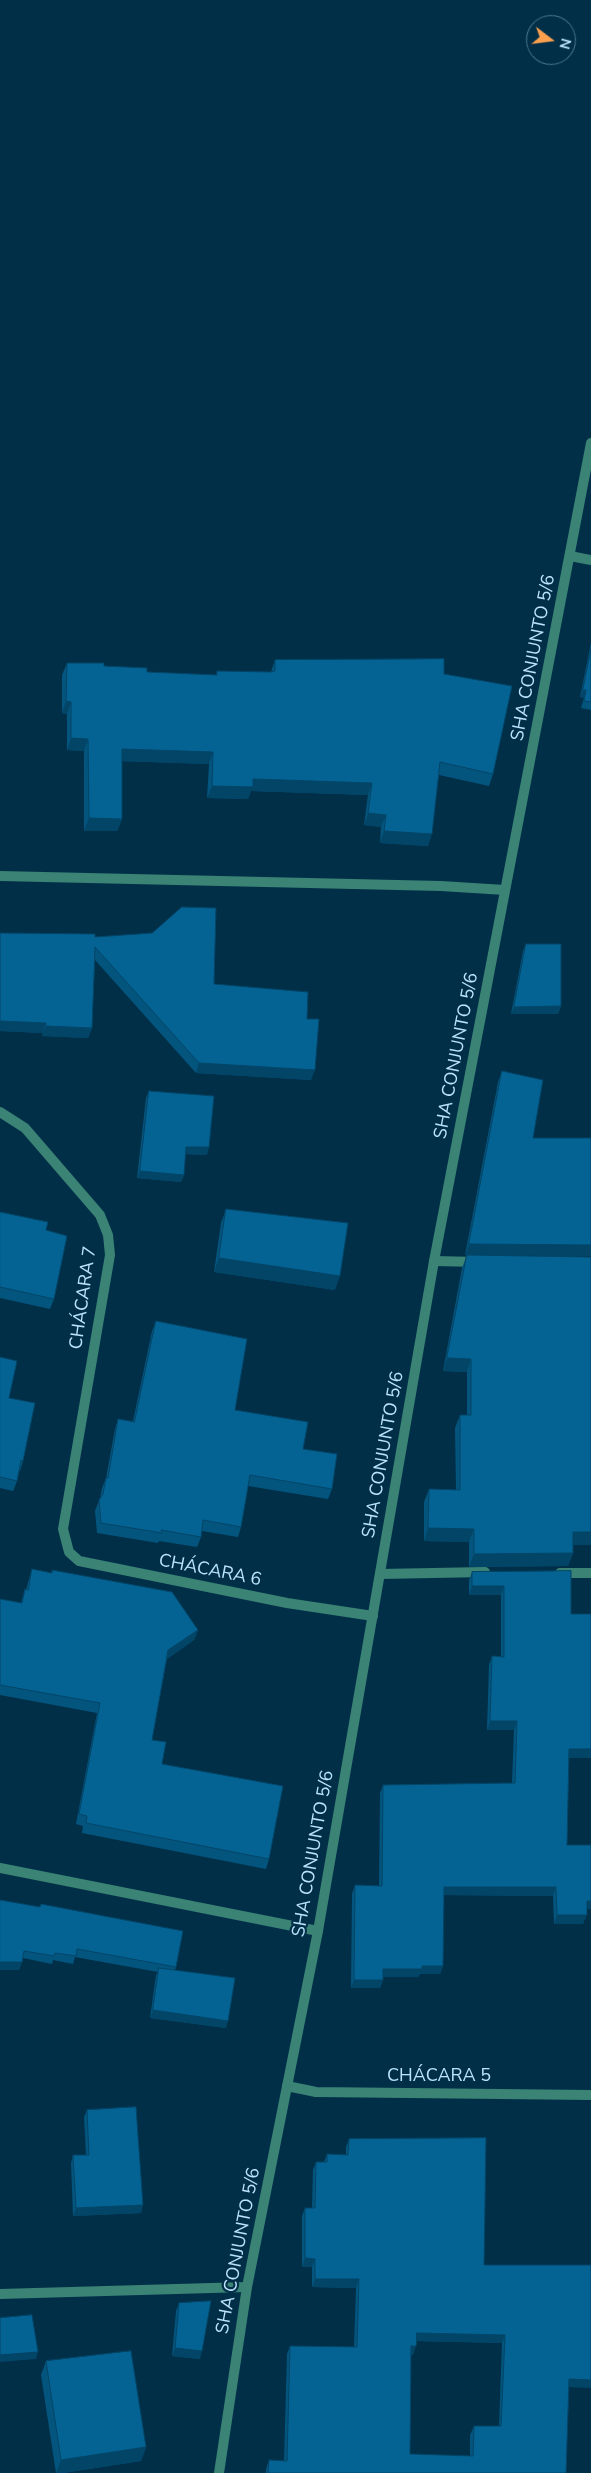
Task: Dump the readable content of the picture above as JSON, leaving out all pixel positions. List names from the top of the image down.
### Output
{
  "streets": {
    "street": [
      "SHA CONJUNTO 5/6",
      "CHÁCARA 7",
      "CHÁCARA 6",
      "CHÁCARA 5"
    ]
  },
  "crossings": [
    ["SHA CONJUNTO 5/6", "CHÁCARA 6"],
    ["SHA CONJUNTO 5/6", "CHÁCARA 5"],
    ["CHÁCARA 7", "CHÁCARA 6"]
  ],
  "north": "right"
}
